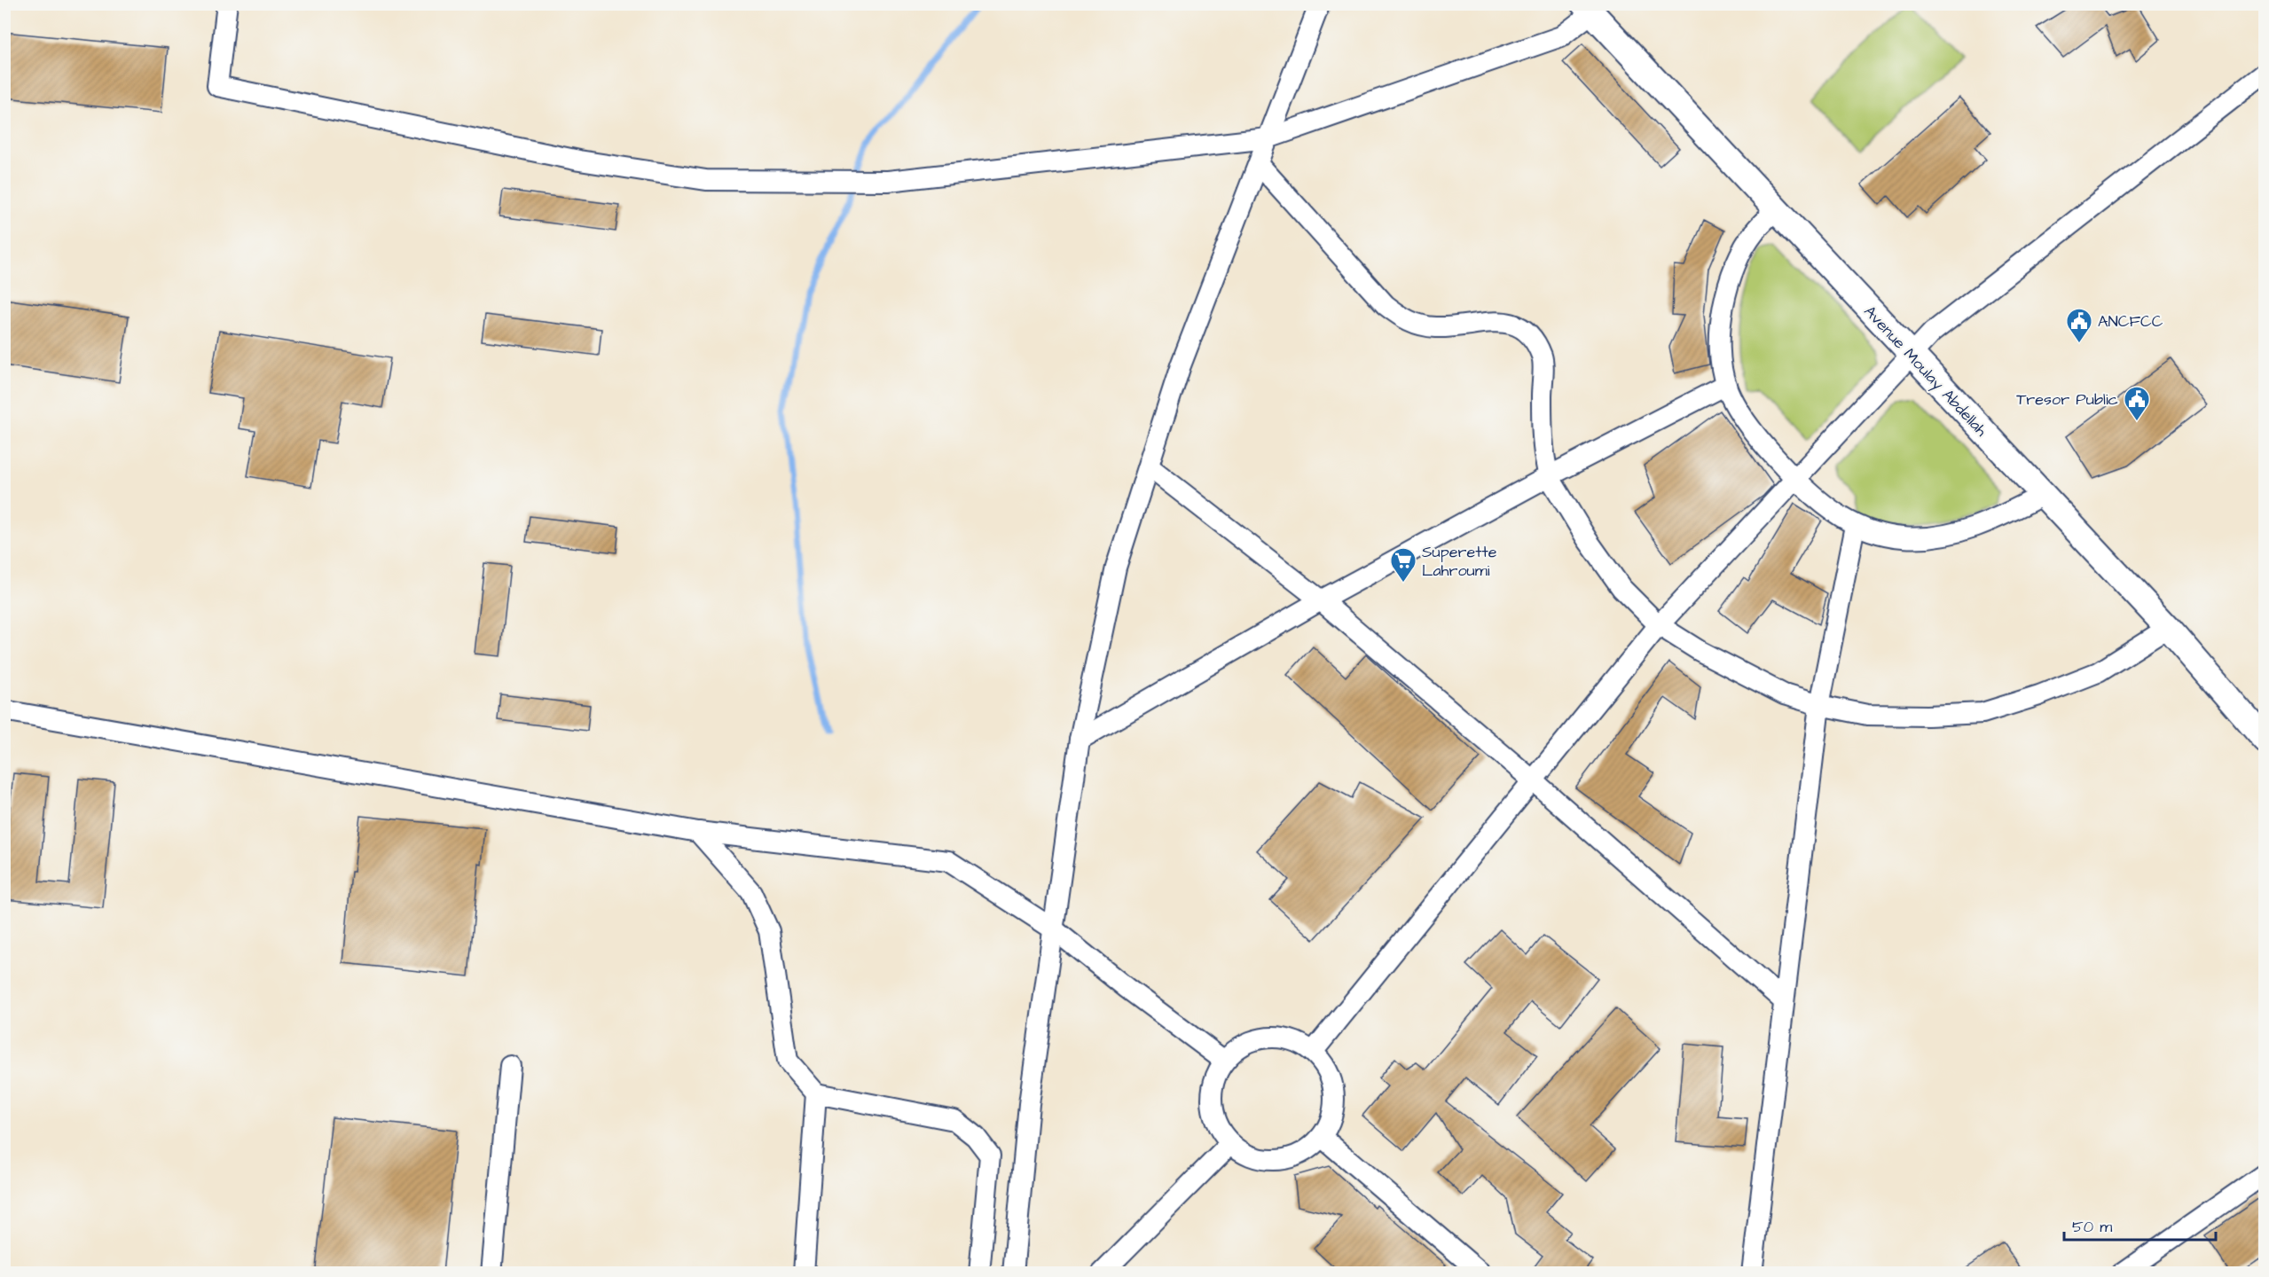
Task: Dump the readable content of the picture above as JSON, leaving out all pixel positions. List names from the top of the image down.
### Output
{
  "streets": {
    "main road": ["Avenue Moulay Abdellah"]
  },
  "places": {
    "public building": ["ANCFCC", "Tresor Public"],
    "supermarket": ["Superette Lahroumi"]
  },
  "scale_bar": "50 m"
}
